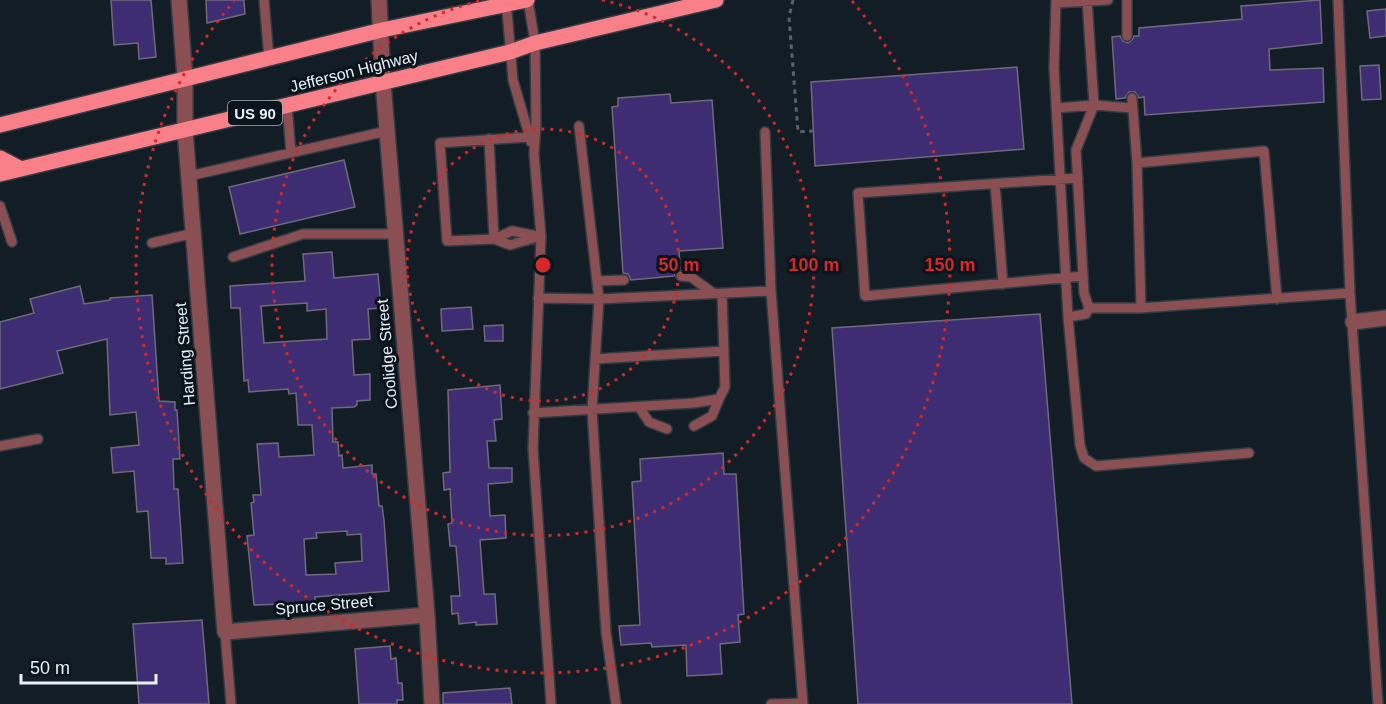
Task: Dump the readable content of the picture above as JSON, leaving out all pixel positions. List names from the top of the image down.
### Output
{
  "streets": {
    "main road": ["Jefferson Highway", "US 90"],
    "street": ["Harding Street", "Coolidge Street", "Spruce Street"]
  },
  "crossings": [
    ["Jefferson Highway", "Harding Street"],
    ["Jefferson Highway", "Coolidge Street"],
    ["Harding Street", "Spruce Street"],
    ["Coolidge Street", "Spruce Street"]
  ],
  "scale_bar": "50 m",
  "rings": ["50 m", "100 m", "150 m"]
}
